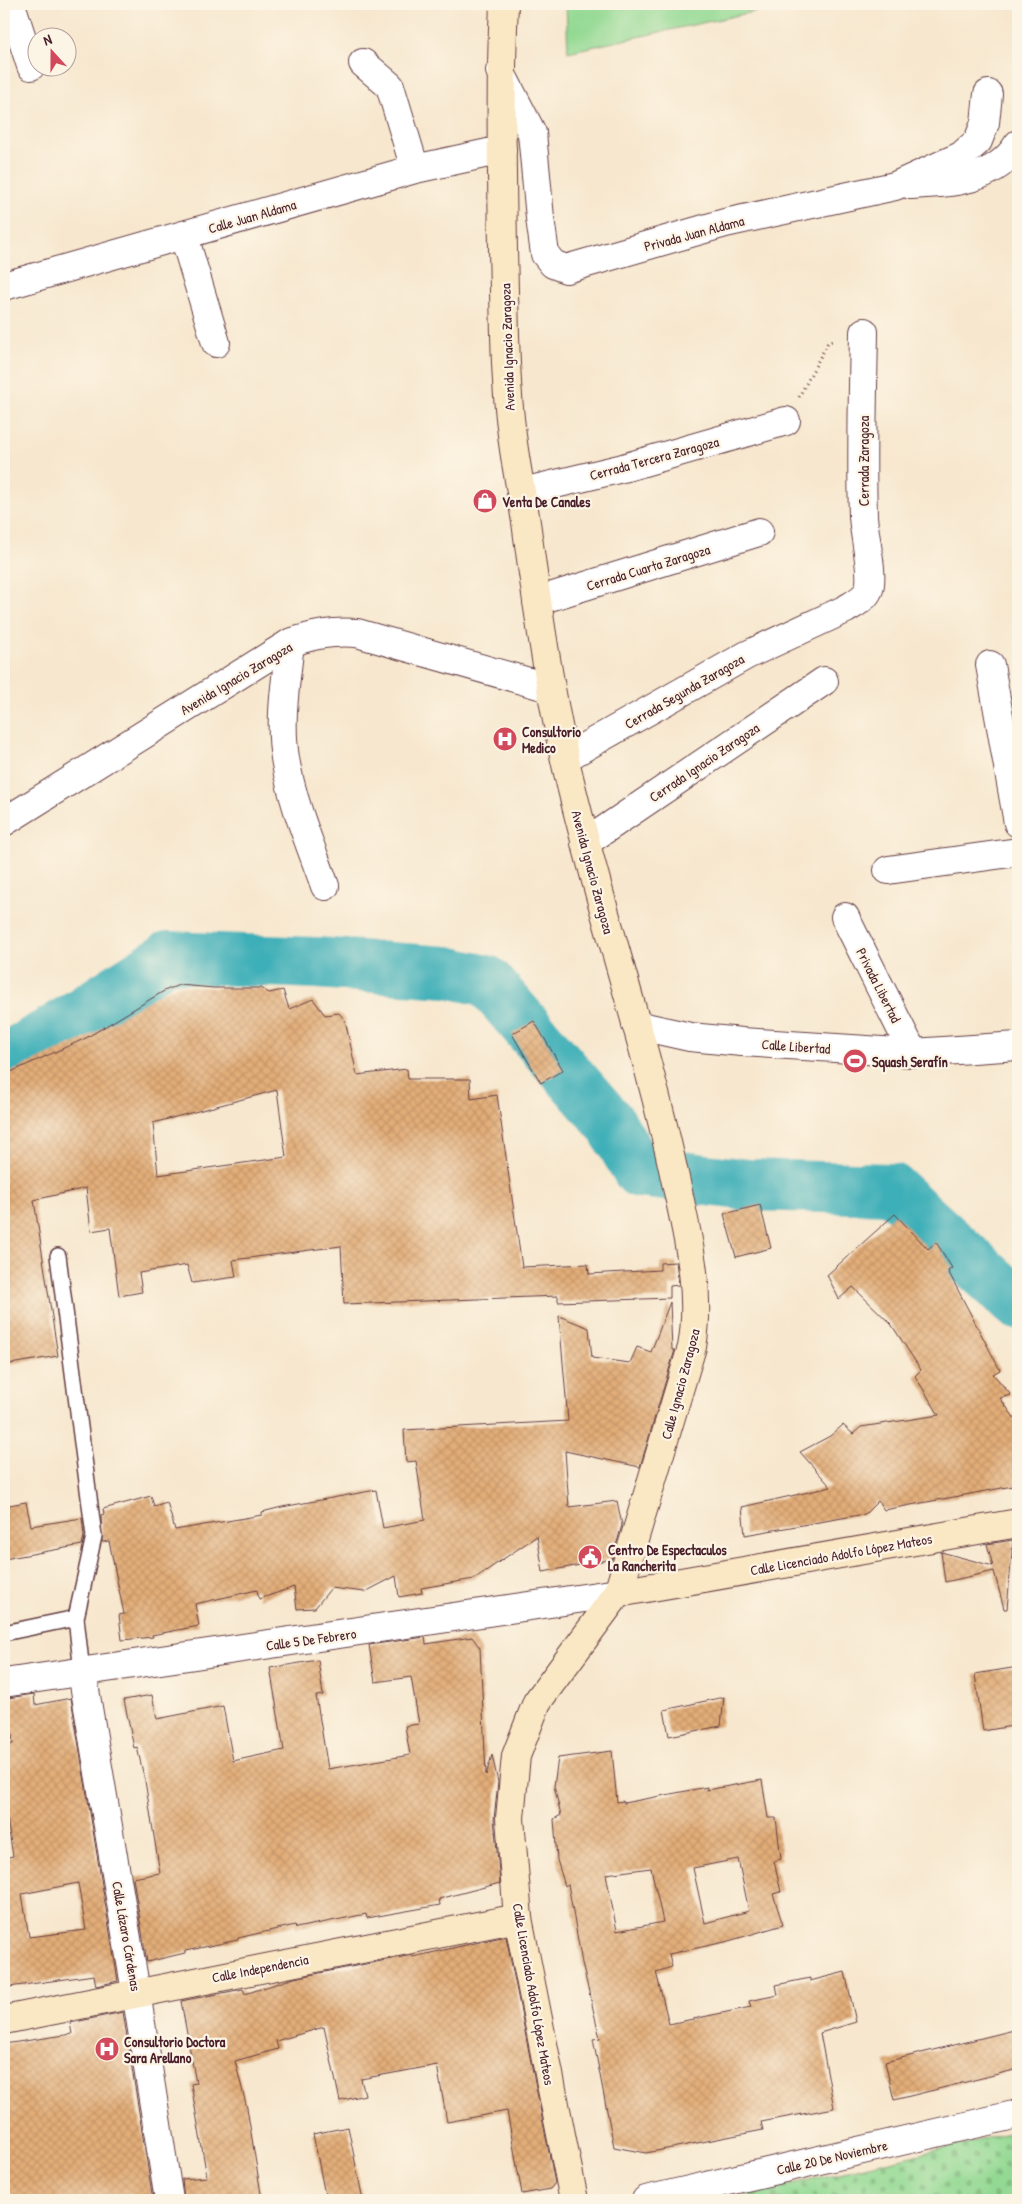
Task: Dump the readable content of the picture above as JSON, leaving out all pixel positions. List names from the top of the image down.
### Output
{
  "streets": {
    "street": [
      "Calle Juan Aldama",
      "Privada Juan Aldama",
      "Avenida Ignacio Zaragoza",
      "Cerrada Tercera Zaragoza",
      "Cerrada Zaragoza",
      "Cerrada Cuarta Zaragoza",
      "Cerrada Segunda Zaragoza",
      "Cerrada Ignacio Zaragoza",
      "Privada Libertad",
      "Calle Libertad",
      "Calle Ignacio Zaragoza",
      "Calle Licenciado Adolfo López Mateos",
      "Calle 5 De Febrero",
      "Calle Lázaro Cárdenas",
      "Calle Independencia",
      "Calle 20 De Noviembre"
    ]
  },
  "crossings": [
    ["Calle Juan Aldama", "Avenida Ignacio Zaragoza"],
    ["Privada Juan Aldama", "Avenida Ignacio Zaragoza"],
    ["Avenida Ignacio Zaragoza", "Cerrada Tercera Zaragoza"],
    ["Avenida Ignacio Zaragoza", "Cerrada Cuarta Zaragoza"],
    ["Avenida Ignacio Zaragoza", "Cerrada Segunda Zaragoza"],
    ["Avenida Ignacio Zaragoza", "Cerrada Ignacio Zaragoza"],
    ["Avenida Ignacio Zaragoza", "Calle Libertad"],
    ["Avenida Ignacio Zaragoza", "Calle Ignacio Zaragoza"],
    ["Cerrada Zaragoza", "Cerrada Segunda Zaragoza"],
    ["Privada Libertad", "Calle Libertad"],
    ["Calle Libertad", "Calle Ignacio Zaragoza"],
    ["Calle Ignacio Zaragoza", "Calle Licenciado Adolfo López Mateos"],
    ["Calle Ignacio Zaragoza", "Calle 5 De Febrero"],
    ["Calle Licenciado Adolfo López Mateos", "Calle 5 De Febrero"],
    ["Calle Licenciado Adolfo López Mateos", "Calle Independencia"],
    ["Calle 5 De Febrero", "Calle Lázaro Cárdenas"],
    ["Calle Lázaro Cárdenas", "Calle Independencia"]
  ],
  "places": {
    "shop": ["Venta De Canales"],
    "hospital": ["Consultorio Medico", "Consultorio Doctora Sara Arellano"],
    "sports": ["Squash Serafín"],
    "public building": ["Centro De Espectaculos La Rancherita"]
  },
  "north": "top"
}
